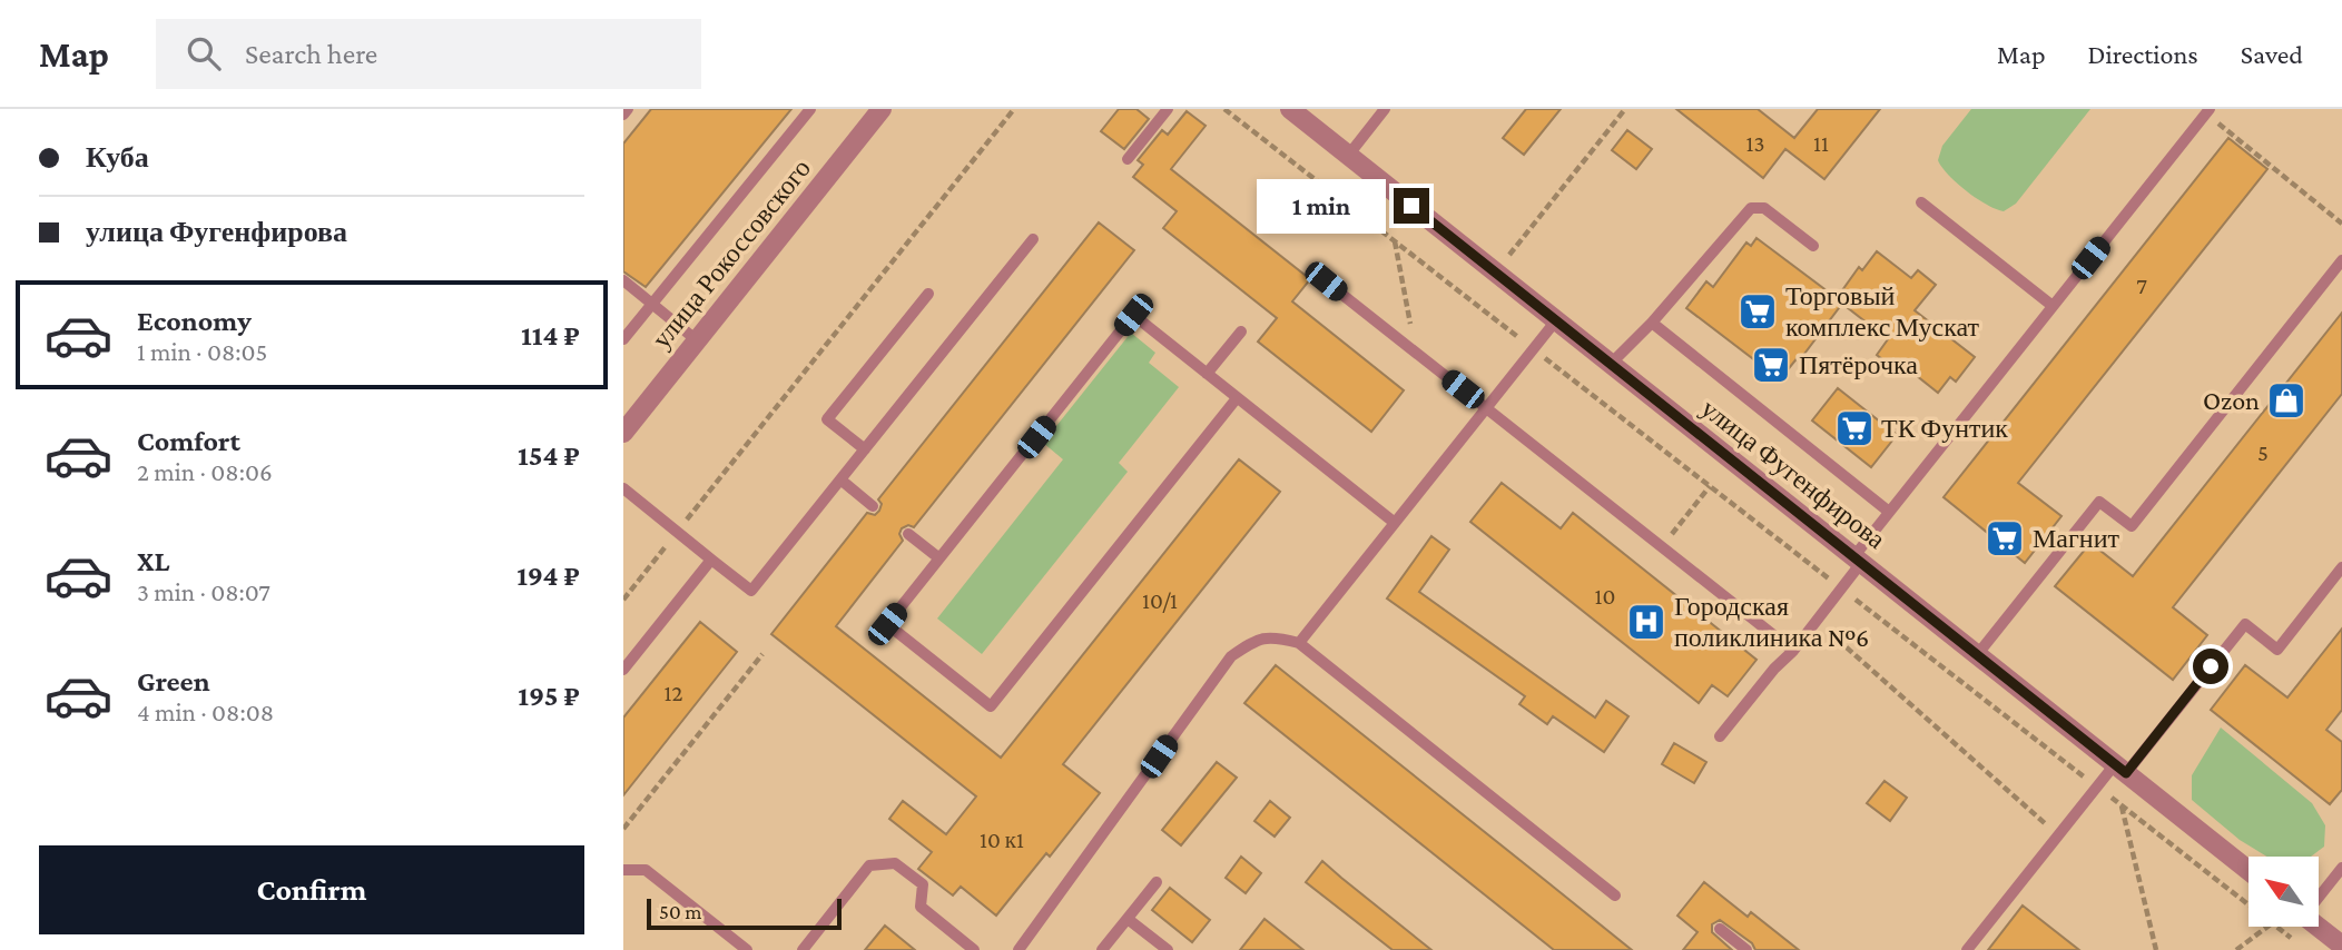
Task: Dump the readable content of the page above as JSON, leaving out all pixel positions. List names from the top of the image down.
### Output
{
  "streets": {
    "street": ["улица Рокоссовского", "улица Фугенфирова"]
  },
  "places": {
    "supermarket": [
      "Торговый комплекс Мускат",
      "Пятёрочка",
      "ТК Фунтик",
      "Магнит"
    ],
    "shop": ["Ozon"],
    "hospital": ["Городская поликлиника №6"]
  },
  "house_numbers": [
    "13",
    "11",
    "7",
    "5",
    "10",
    "10/1",
    "12",
    "10 к1"
  ],
  "scale_bar": "50 m",
  "north": "top left",
  "page": {
    "header": "Map",
    "search": "Search here",
    "nav": ["Map", "Directions", "Saved"],
    "banner": ["Куба", "улица Фугенфирова"],
    "bubble": "1 min",
    "list": [
      {
        "name": "Economy",
        "note": "1 min · 08:05",
        "value": "114 ₽"
      },
      {
        "name": "Comfort",
        "note": "2 min · 08:06",
        "value": "154 ₽"
      },
      {
        "name": "XL",
        "note": "3 min · 08:07",
        "value": "194 ₽"
      },
      {
        "name": "Green",
        "note": "4 min · 08:08",
        "value": "195 ₽"
      }
    ],
    "buttons": "Confirm",
    "scale": "50 m"
  }
}
